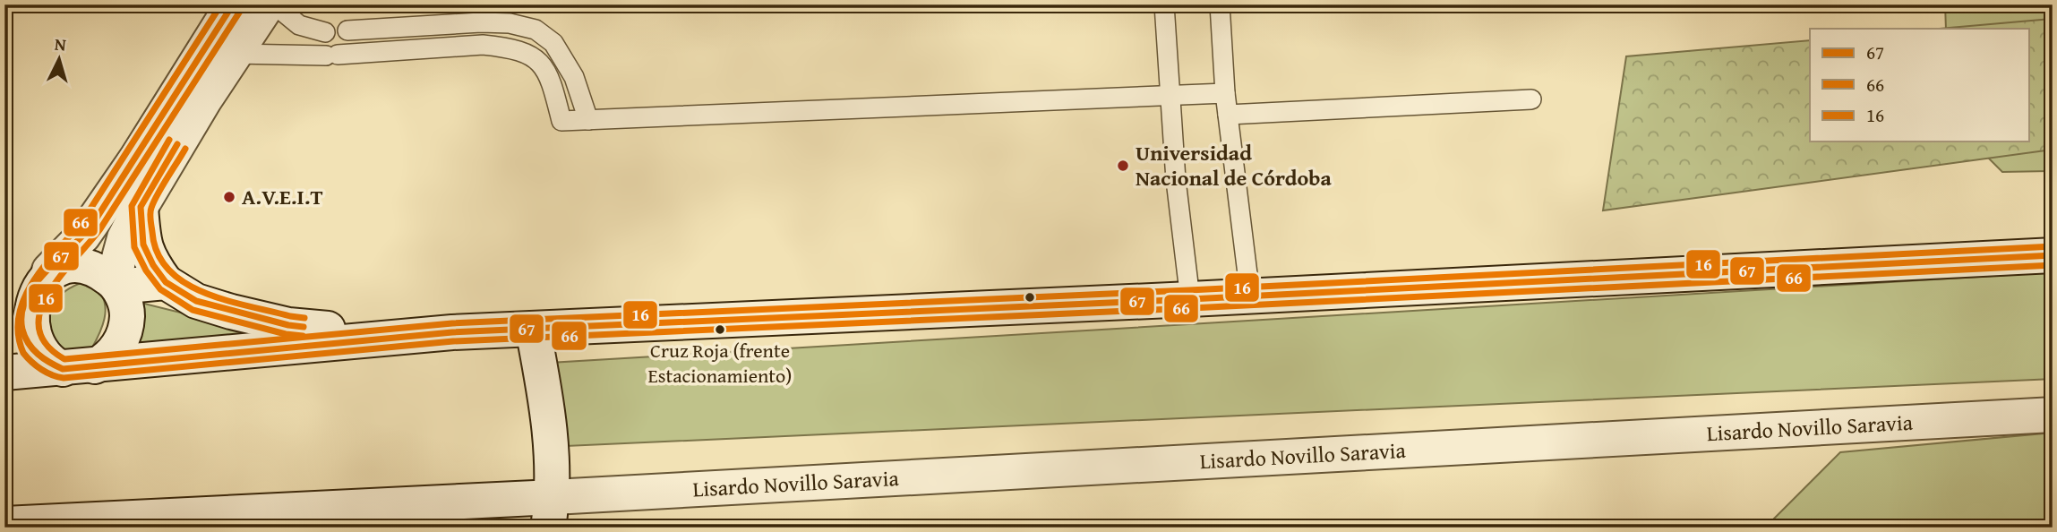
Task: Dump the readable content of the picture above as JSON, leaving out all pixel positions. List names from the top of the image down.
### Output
{
  "streets": {
    "main road": ["Lisardo Novillo Saravia"]
  },
  "places": ["Universidad Nacional de Córdoba", "A.V.E.I.T", "Cruz Roja (frente Estacionamiento)"],
  "lines": ["transit line 67", "transit line 66", "transit line 16"],
  "legend": ["67", "66", "16"],
  "north": "top"
}
